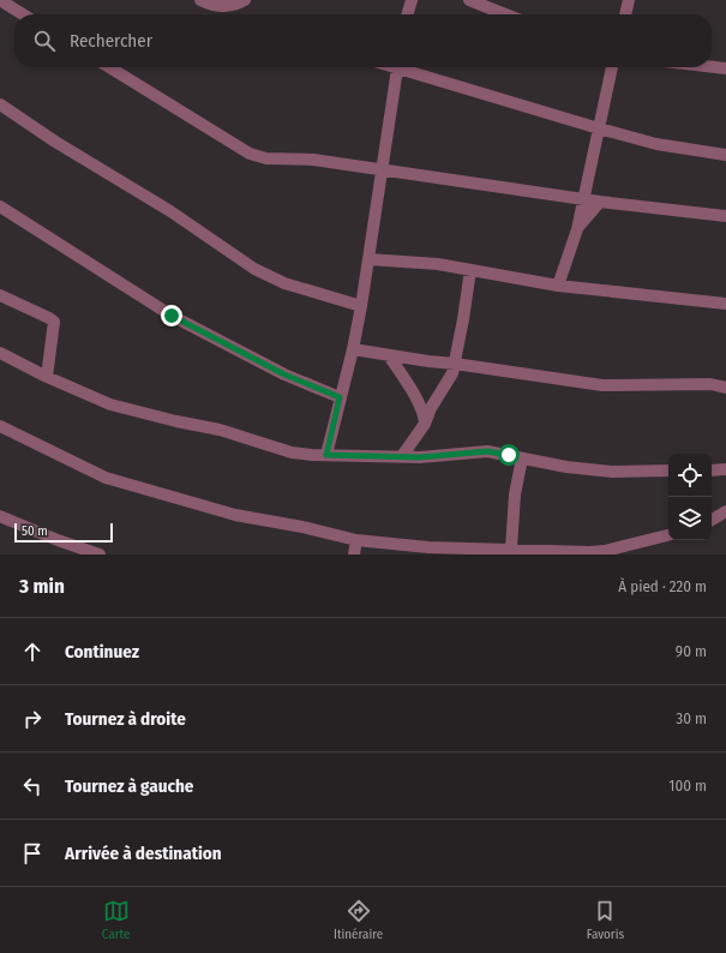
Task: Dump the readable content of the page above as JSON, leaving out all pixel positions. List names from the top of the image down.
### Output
{
  "scale_bar": "50 m",
  "page": {
    "search": "Rechercher",
    "scale": "50 m",
    "heading": ["3 min", "À pied · 220 m"],
    "list": [
      ["Continuez", "90 m"],
      ["Tournez à droite", "30 m"],
      ["Tournez à gauche", "100 m"],
      "Arrivée à destination"
    ],
    "nav": ["Carte", "Itinéraire", "Favoris"]
  }
}
